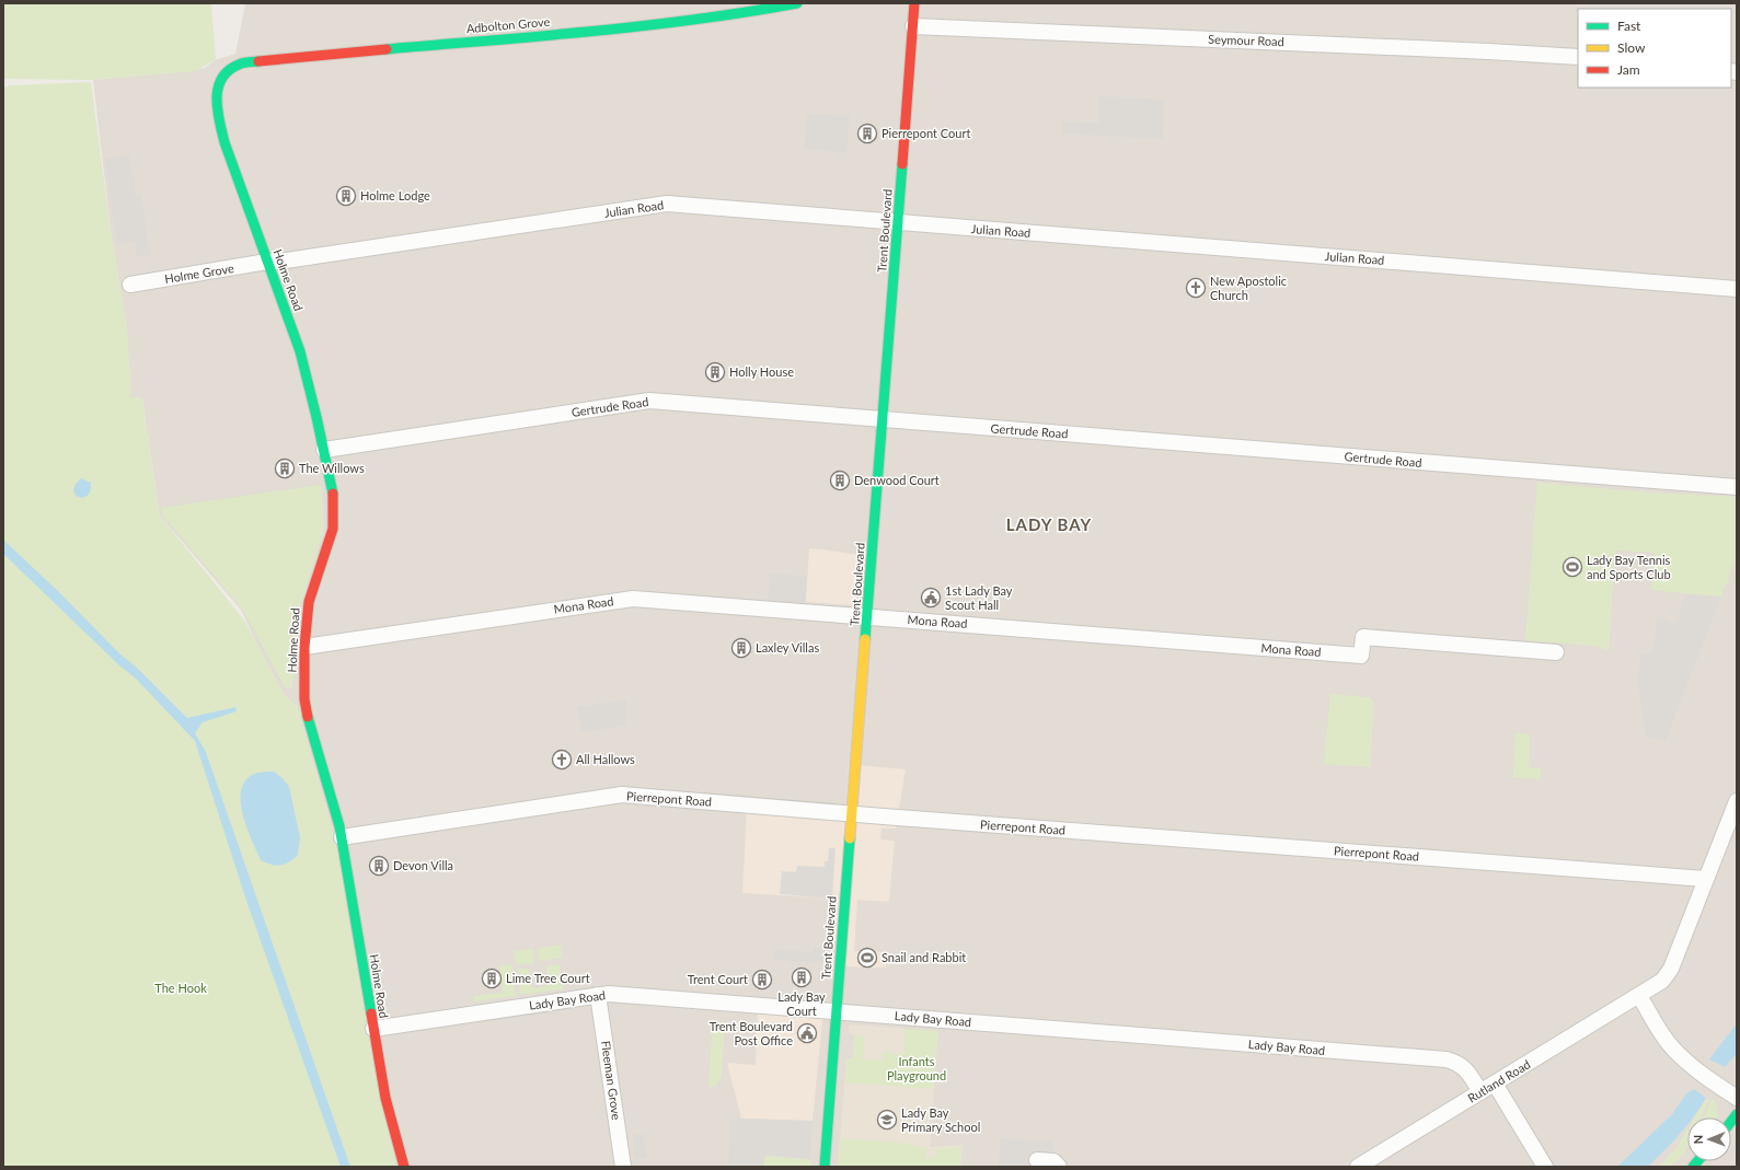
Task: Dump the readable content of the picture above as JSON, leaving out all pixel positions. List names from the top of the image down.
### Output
{
  "streets": {
    "main road": ["Adbolton Grove", "Trent Boulevard", "Holme Road"],
    "street": [
      "Seymour Road",
      "Julian Road",
      "Holme Grove",
      "Gertrude Road",
      "Mona Road",
      "Pierrepont Road",
      "Lady Bay Road",
      "Fleeman Grove",
      "Rutland Road"
    ]
  },
  "crossings": [
    ["Adbolton Grove", "Holme Road"],
    ["Seymour Road", "Trent Boulevard"],
    ["Julian Road", "Trent Boulevard"],
    ["Julian Road", "Holme Grove"],
    ["Julian Road", "Holme Road"],
    ["Trent Boulevard", "Gertrude Road"],
    ["Trent Boulevard", "Mona Road"],
    ["Trent Boulevard", "Pierrepont Road"],
    ["Trent Boulevard", "Lady Bay Road"],
    ["Holme Grove", "Holme Road"],
    ["Holme Road", "Gertrude Road"],
    ["Holme Road", "Mona Road"],
    ["Holme Road", "Pierrepont Road"],
    ["Holme Road", "Lady Bay Road"],
    ["Pierrepont Road", "Rutland Road"],
    ["Lady Bay Road", "Fleeman Grove"],
    ["Lady Bay Road", "Rutland Road"]
  ],
  "districts": ["LADY BAY"],
  "parks": ["The Hook", "Infants Playground"],
  "places": {
    "building": [
      "Pierrepont Court",
      "Holme Lodge",
      "Holly House",
      "The Willows",
      "Denwood Court",
      "Laxley Villas",
      "Devon Villa",
      "Lady Bay Court",
      "Lime Tree Court",
      "Trent Court"
    ],
    "church": ["New Apostolic Church", "All Hallows"],
    "sports": ["Lady Bay Tennis and Sports Club", "Snail and Rabbit"],
    "public building": ["1st Lady Bay Scout Hall", "Trent Boulevard Post Office"],
    "school or university": ["Lady Bay Primary School"]
  },
  "legend": ["Fast", "Slow", "Jam"],
  "north": "left"
}
